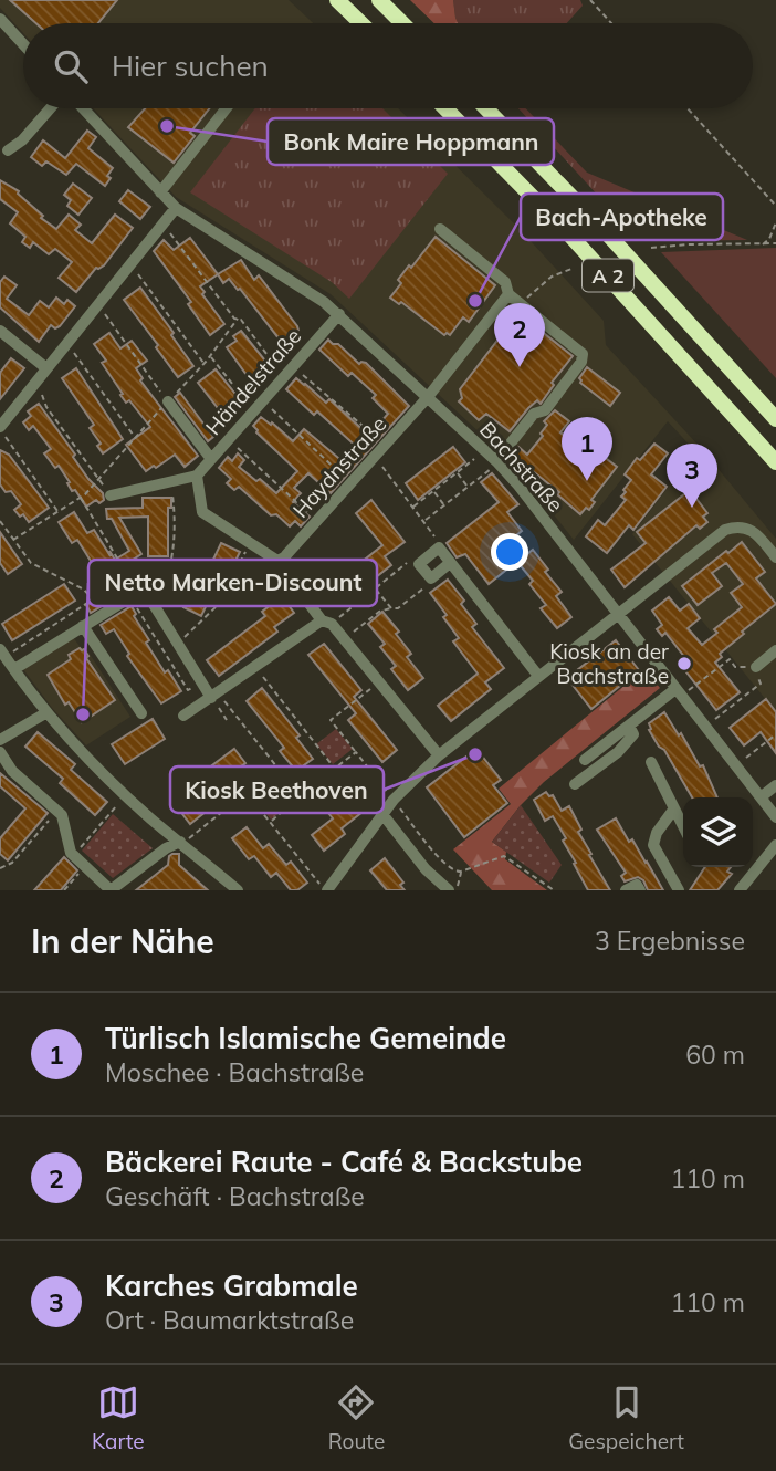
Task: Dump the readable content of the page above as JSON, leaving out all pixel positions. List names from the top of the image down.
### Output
{
  "streets": {
    "highway": ["A 2"],
    "street": ["Händelstraße", "Haydnstraße", "Bachstraße"]
  },
  "crossings": [
    ["Händelstraße", "Bachstraße"],
    ["Haydnstraße", "Bachstraße"]
  ],
  "places": [
    "Bonk Maire Hoppmann",
    "Bach-Apotheke",
    "Kiosk an der Bachstraße",
    "Netto Marken-Discount",
    "Kiosk Beethoven"
  ],
  "page": {
    "search": "Hier suchen",
    "pins": ["2", "1", "3"],
    "heading": ["In der Nähe", "3 Ergebnisse"],
    "list": [
      {
        "mark": "1",
        "name": "Türlisch Islamische Gemeinde",
        "note": "Moschee · Bachstraße",
        "value": "60 m"
      },
      {
        "mark": "2",
        "name": "Bäckerei Raute - Café & Backstube",
        "note": "Geschäft · Bachstraße",
        "value": "110 m"
      },
      {
        "mark": "3",
        "name": "Karches Grabmale",
        "note": "Ort · Baumarktstraße",
        "value": "110 m"
      }
    ],
    "nav": ["Karte", "Route", "Gespeichert"]
  }
}
